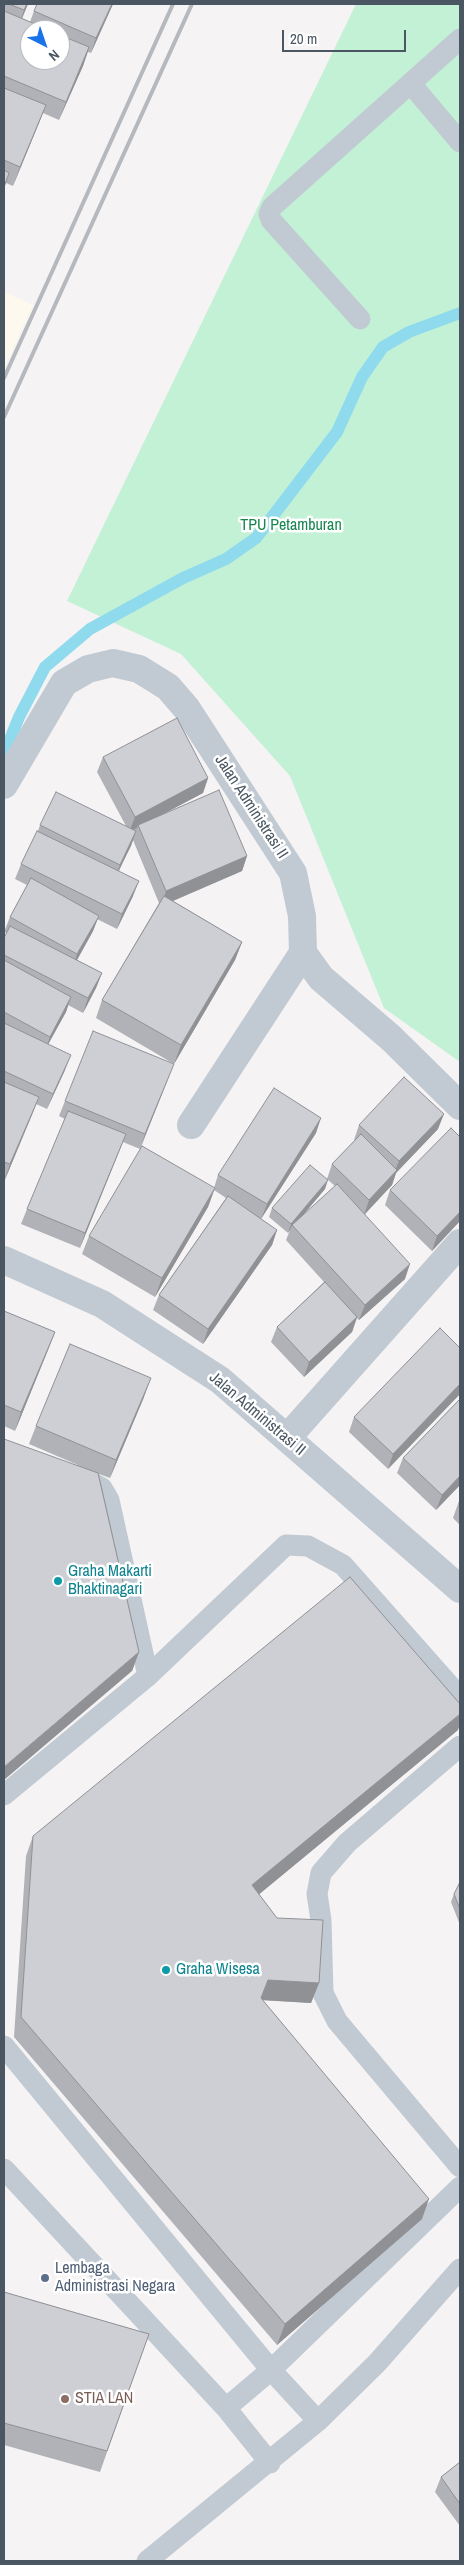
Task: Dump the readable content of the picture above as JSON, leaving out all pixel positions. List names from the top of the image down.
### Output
{
  "streets": {
    "street": ["Jalan Administrasi II"]
  },
  "parks": ["TPU Petamburan"],
  "places": [
    "Graha Makarti Bhaktinagari",
    "Graha Wisesa",
    "Lembaga Administrasi Negara",
    "STIA LAN"
  ],
  "scale_bar": "20 m",
  "north": "bottom right"
}
